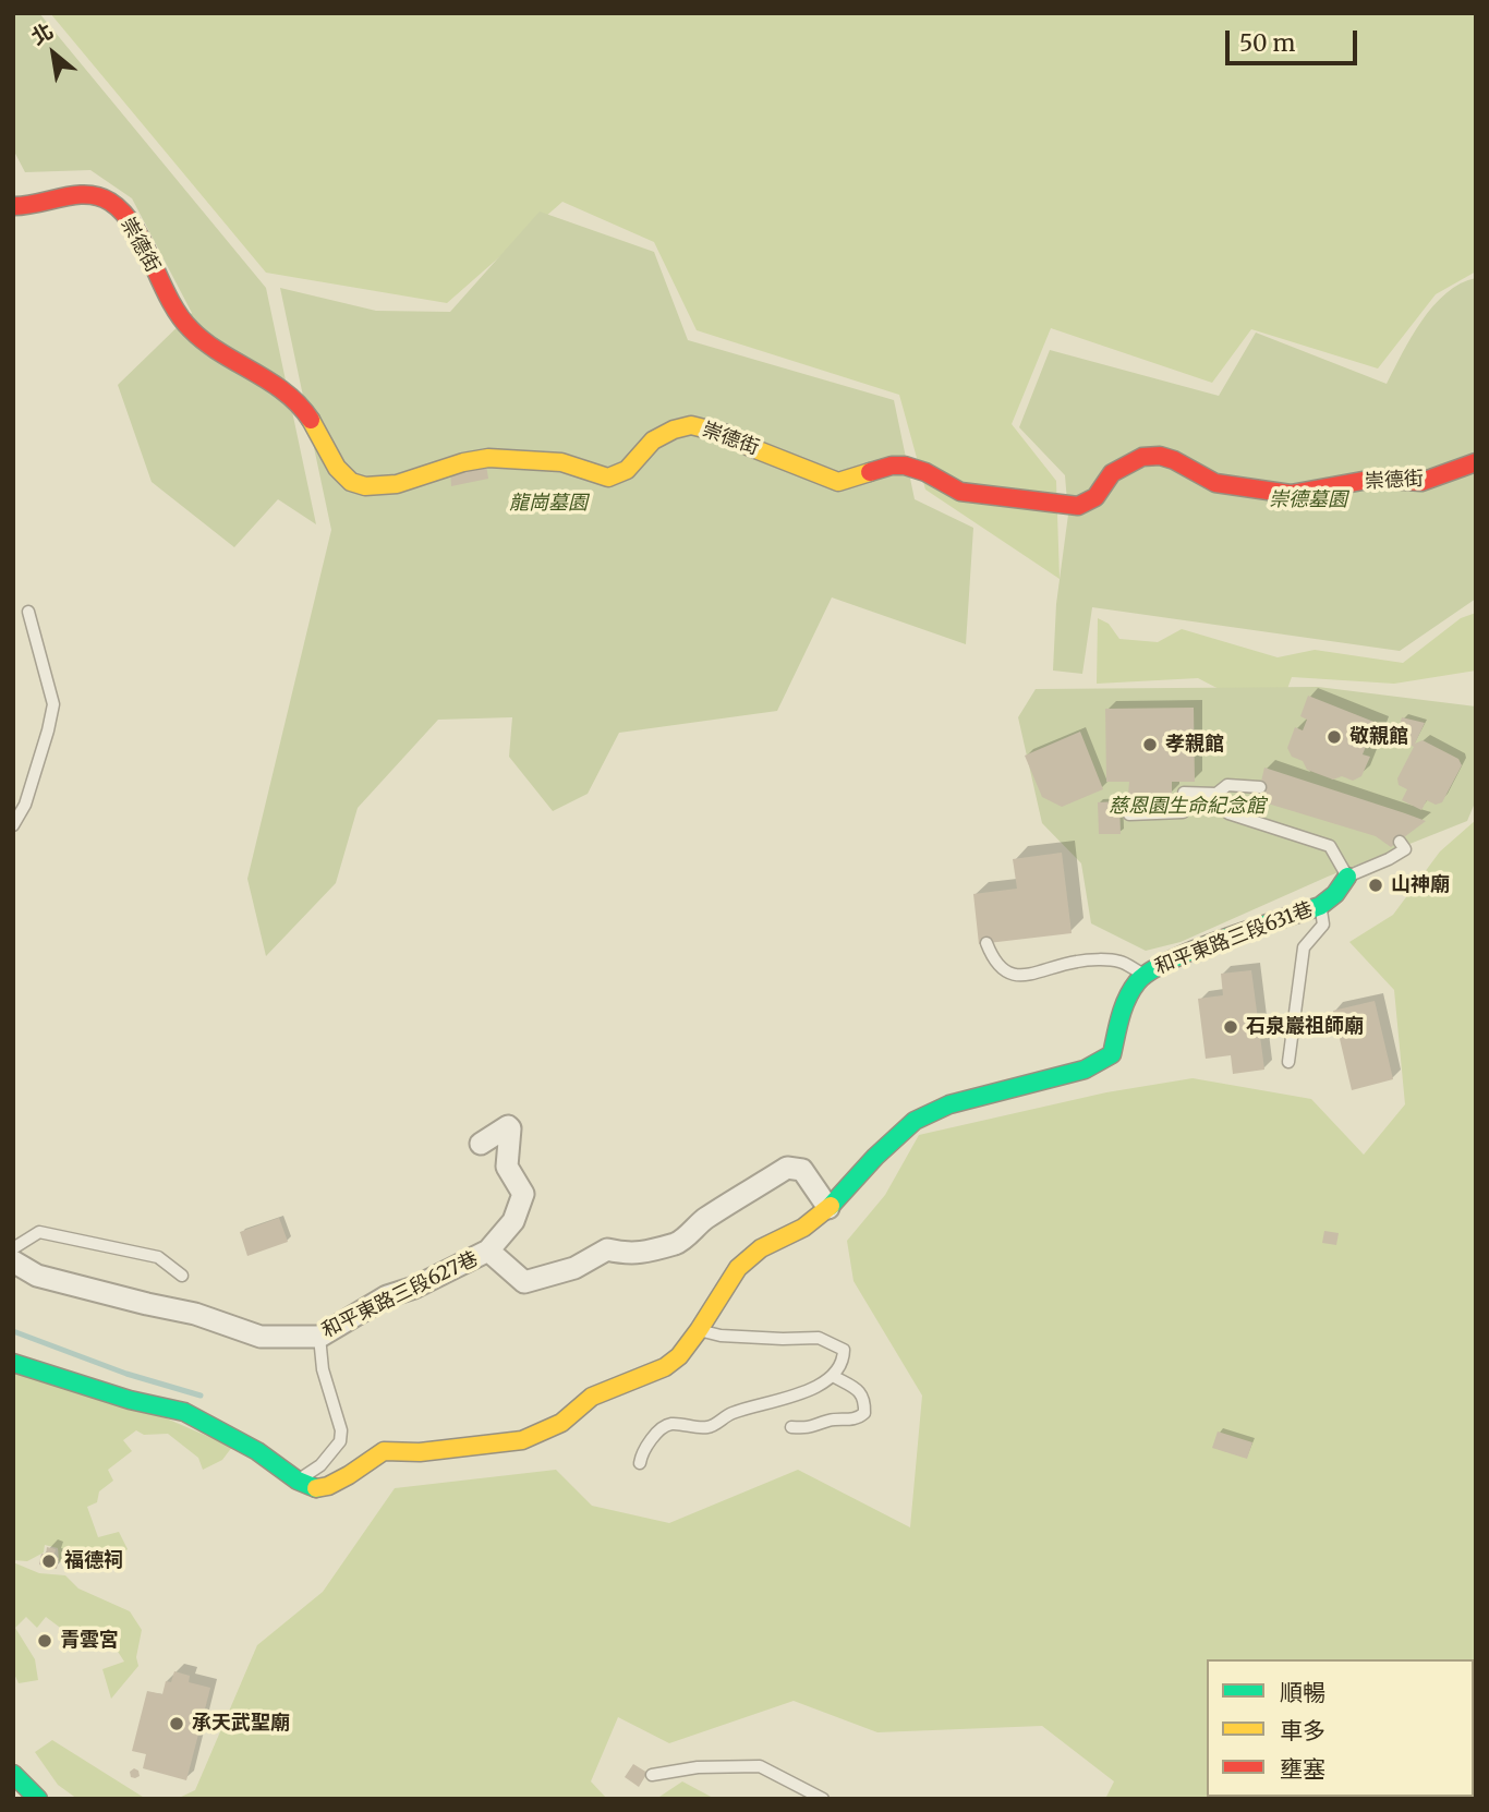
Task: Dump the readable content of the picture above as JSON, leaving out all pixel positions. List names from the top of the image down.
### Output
{
  "streets": {
    "street": ["崇德街", "和平東路三段631巷", "和平東路三段627巷"]
  },
  "parks": ["崇德墓園", "龍崗墓園", "慈恩園生命紀念館"],
  "places": [
    "敬親館",
    "孝親館",
    "山神廟",
    "石泉巖祖師廟",
    "福德祠",
    "青雲宮",
    "承天武聖廟"
  ],
  "legend": ["順暢", "車多", "壅塞"],
  "scale_bar": "50 m",
  "north": "top left"
}
